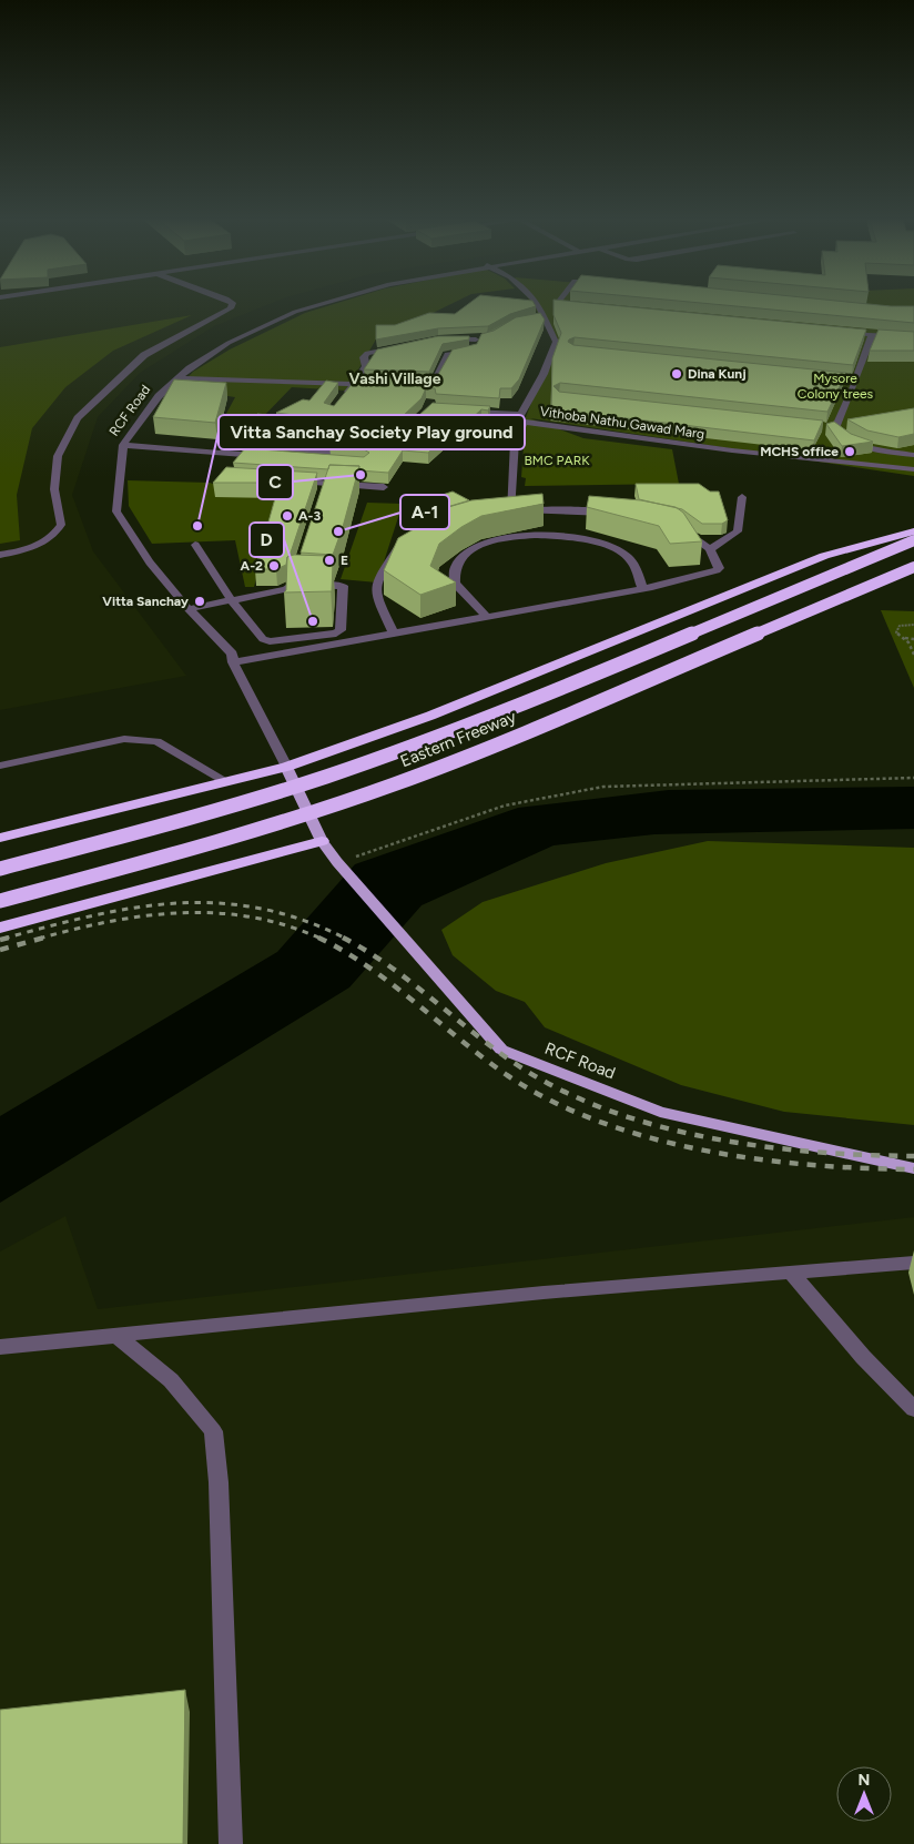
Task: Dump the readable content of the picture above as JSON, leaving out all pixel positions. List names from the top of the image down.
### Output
{
  "streets": {
    "highway": ["Eastern Freeway"],
    "main road": ["RCF Road"],
    "street": ["Vithoba Nathu Gawad Marg"]
  },
  "districts": ["Vashi Village"],
  "parks": ["Mysore Colony trees", "BMC PARK"],
  "places": [
    "Dina Kunj",
    "MCHS office",
    "C",
    "A-3",
    "Vitta Sanchay Society Play ground",
    "A-1",
    "E",
    "A-2",
    "Vitta Sanchay",
    "D"
  ],
  "north": "top"
}
